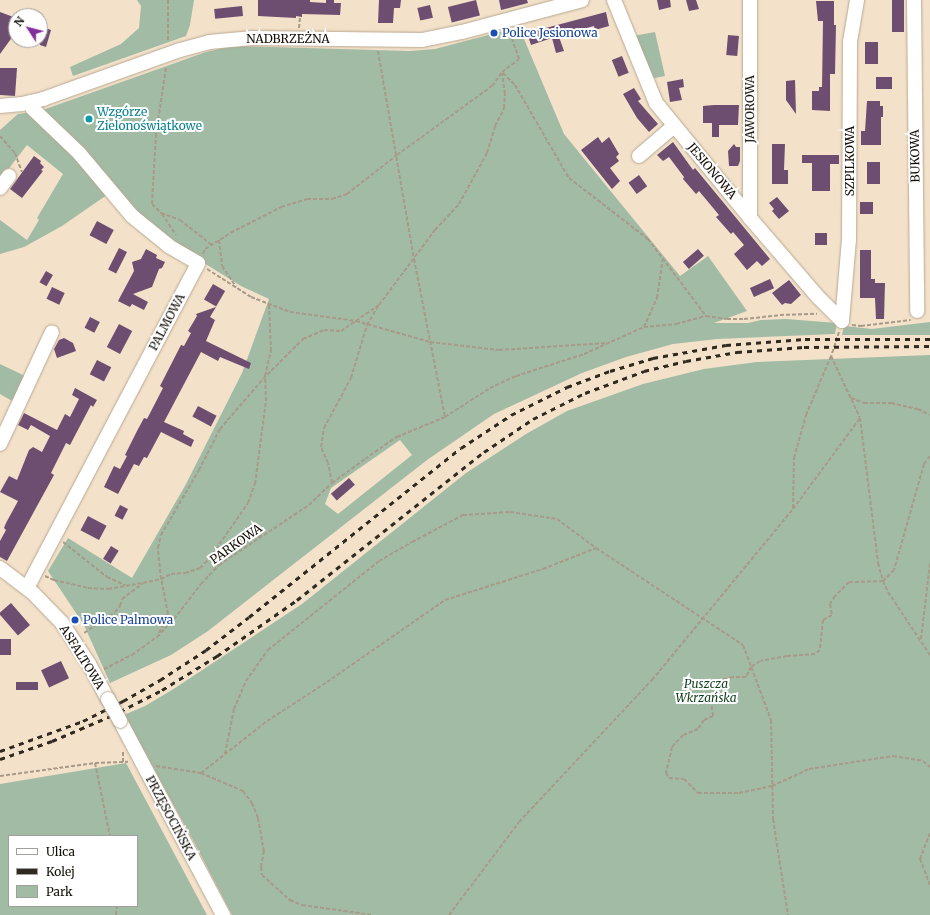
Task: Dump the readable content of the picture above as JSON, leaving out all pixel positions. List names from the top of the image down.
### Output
{
  "streets": {
    "street": [
      "NADBRZEŻNA",
      "JAWOROWA",
      "BUKOWA",
      "SZPILKOWA",
      "JESIONOWA",
      "PALMOWA",
      "ASFALTOWA",
      "PRZĘSOCIŃSKA"
    ],
    "path": ["PARKOWA"]
  },
  "crossings": [
    ["JAWOROWA", "JESIONOWA"],
    ["SZPILKOWA", "JESIONOWA"],
    ["PALMOWA", "ASFALTOWA"],
    ["PARKOWA", "ASFALTOWA"],
    ["ASFALTOWA", "PRZĘSOCIŃSKA"]
  ],
  "parks": ["Puszcza Wkrzańska"],
  "places": ["Police Jesionowa", "Wzgórze Zielonoświątkowe", "Police Palmowa"],
  "legend": ["Ulica", "Kolej", "Park"],
  "north": "top left"
}
